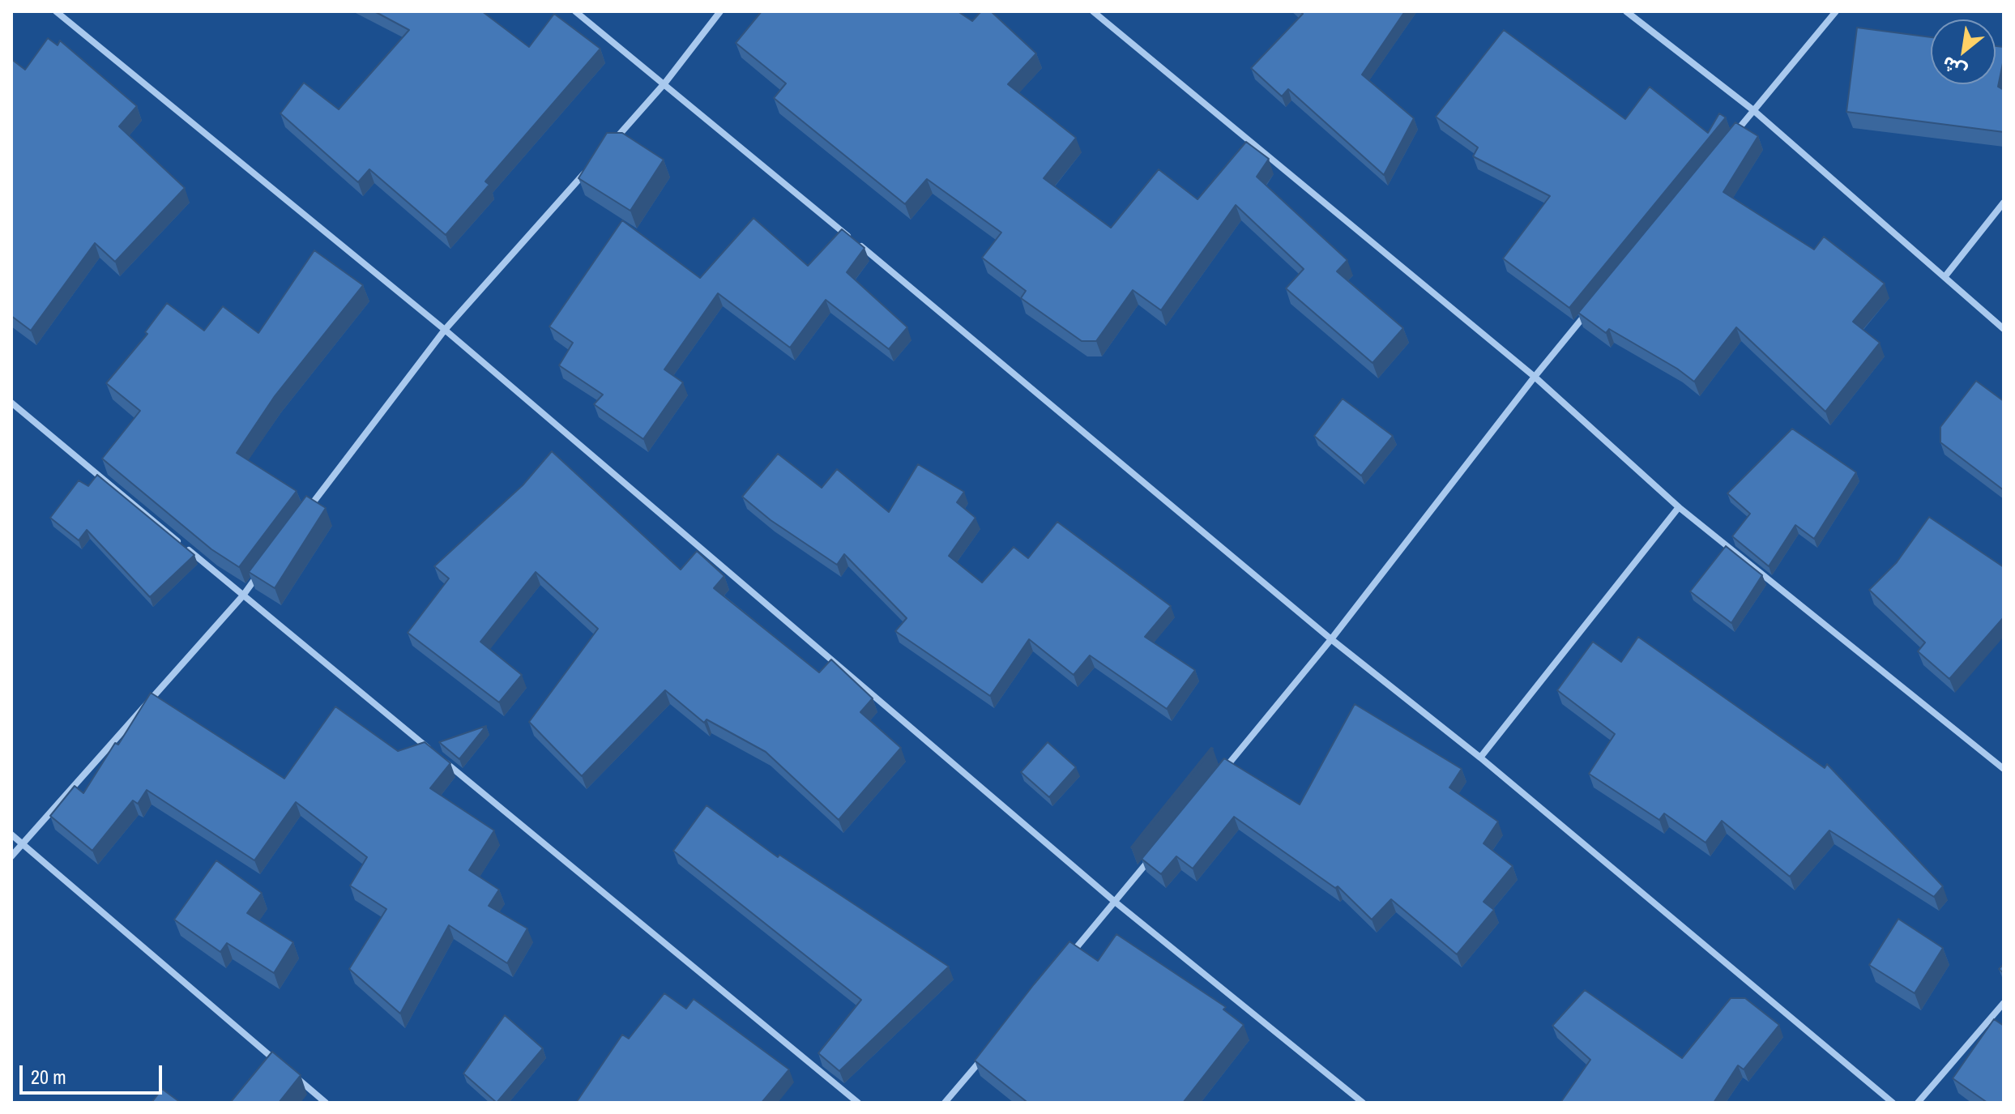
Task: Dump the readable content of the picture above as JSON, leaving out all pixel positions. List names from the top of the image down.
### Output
{
  "scale_bar": "20 m",
  "north": "bottom left"
}
